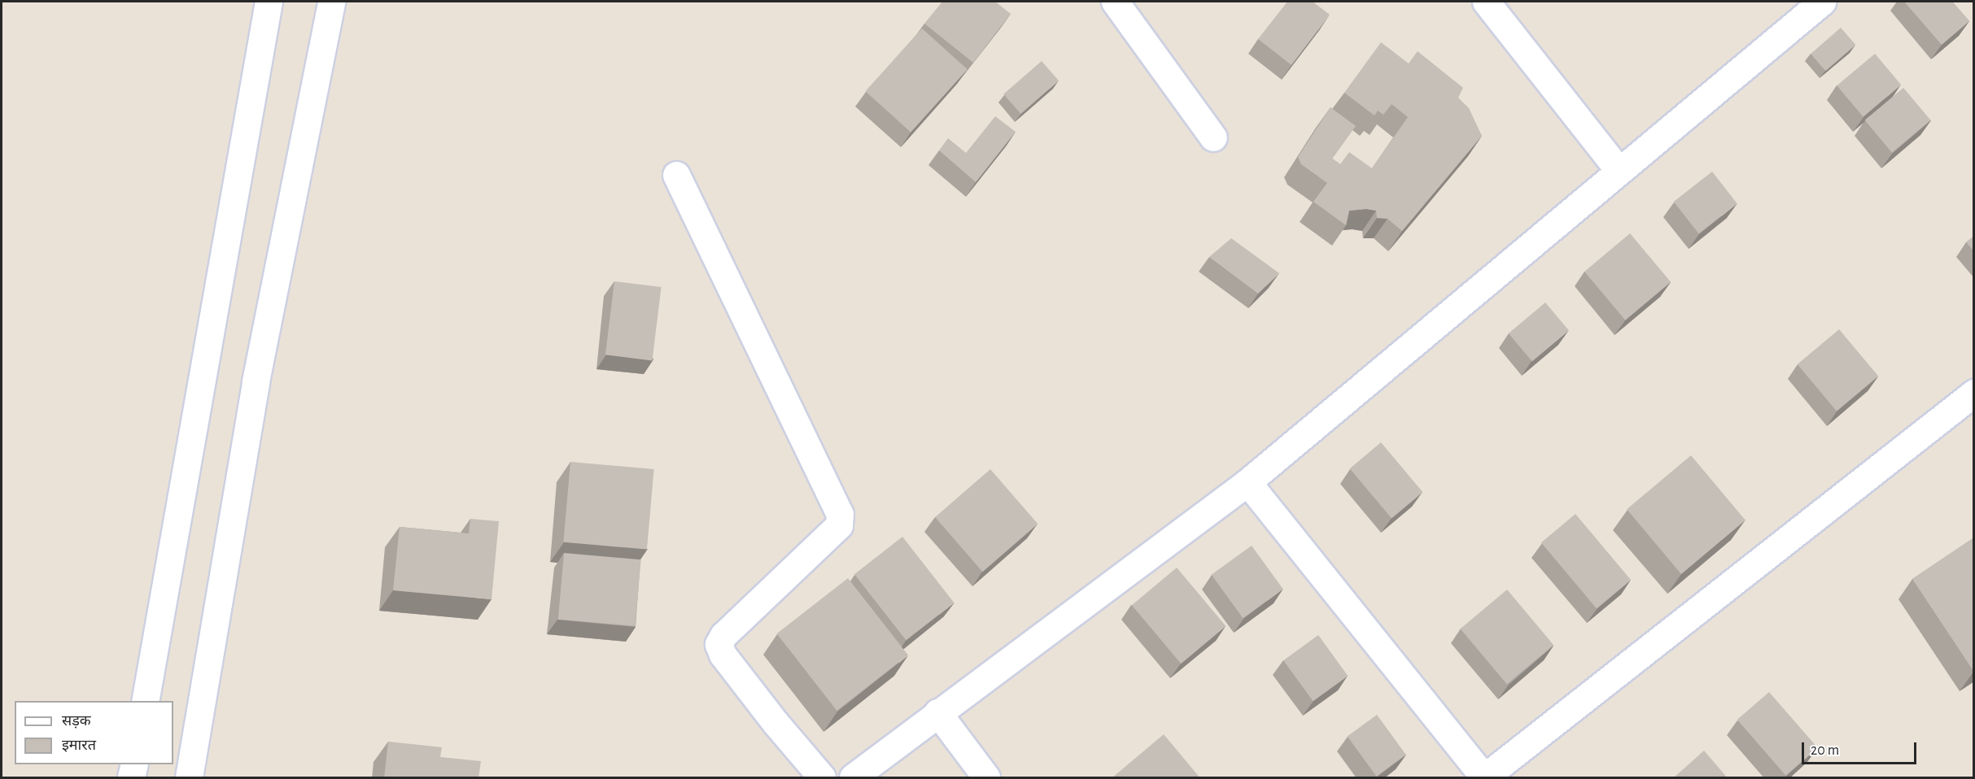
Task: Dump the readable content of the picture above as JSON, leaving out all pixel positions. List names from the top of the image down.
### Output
{
  "legend": ["सड़क", "इमारत"],
  "scale_bar": "20 m"
}
